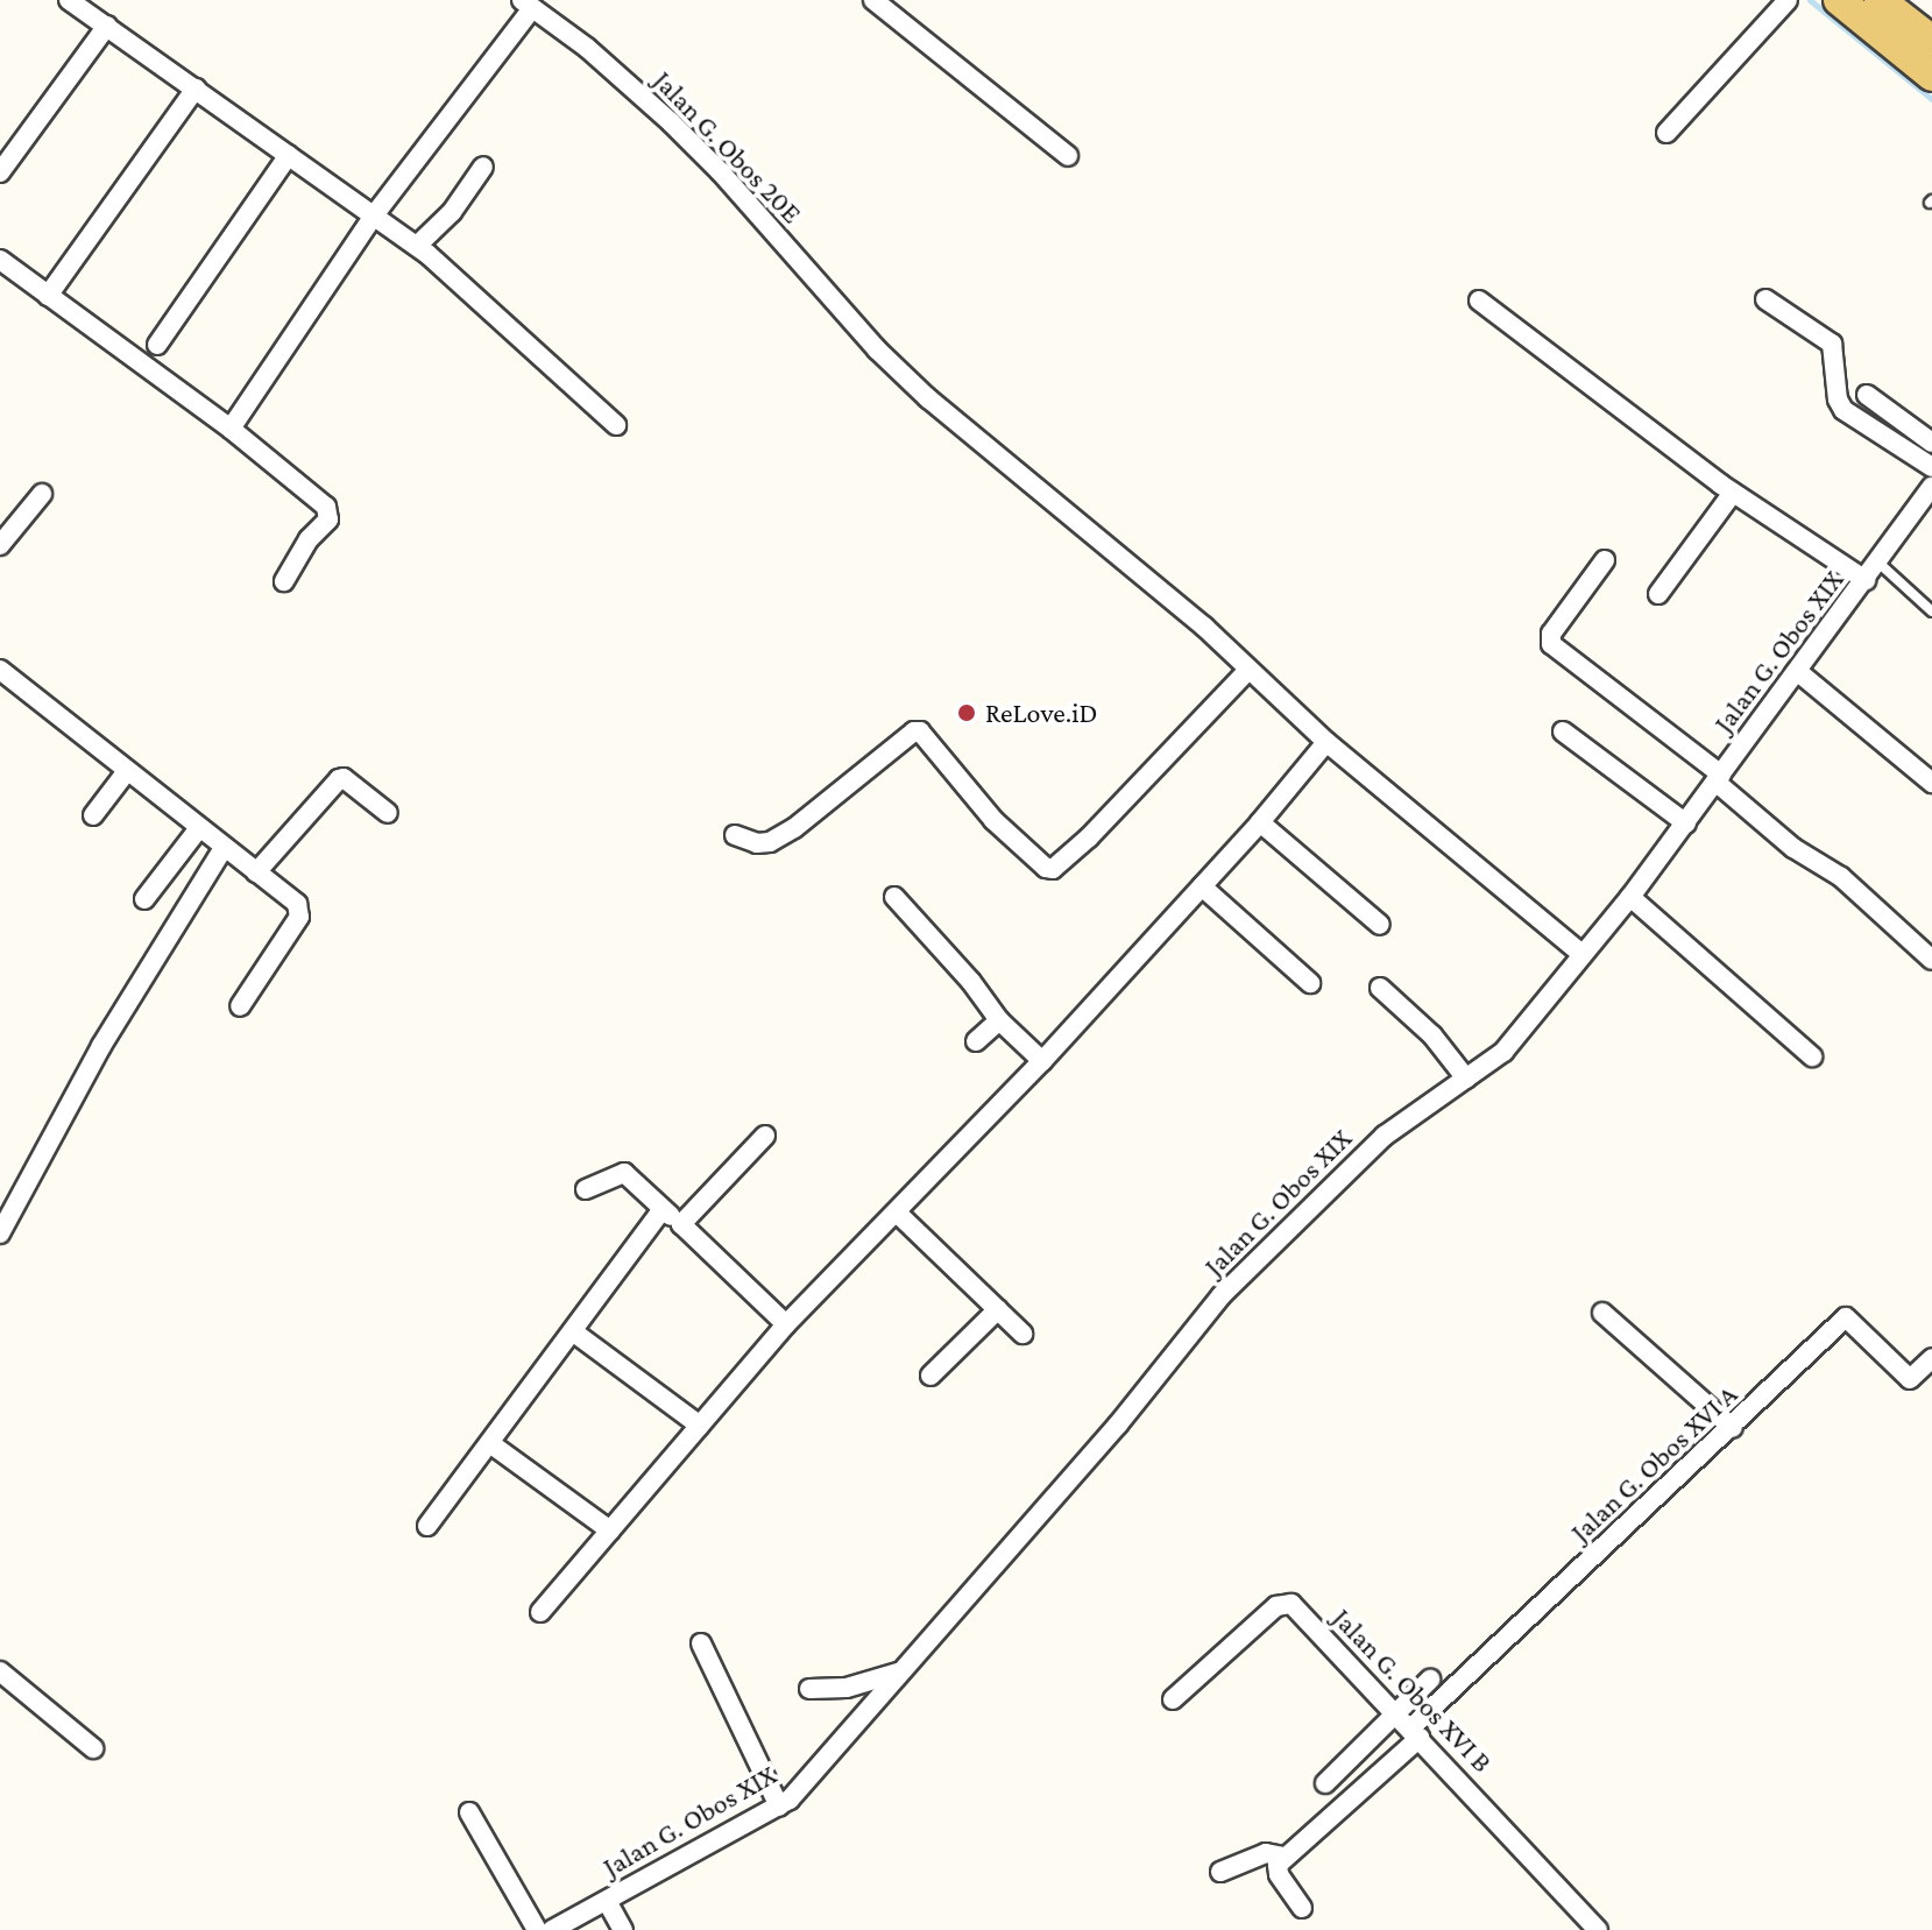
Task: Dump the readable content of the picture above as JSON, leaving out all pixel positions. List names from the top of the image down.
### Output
{
  "streets": {
    "street": [
      "Jalan G. Obos 20E",
      "Jalan G. Obos XIX",
      "Jalan G. Obos XVI A",
      "Jalan G. Obos XVI B"
    ]
  },
  "crossings": [
    ["Jalan G. Obos 20E", "Jalan G. Obos XIX"],
    ["Jalan G. Obos XVI A", "Jalan G. Obos XVI B"]
  ],
  "places": ["ReLove.iD"]
}
